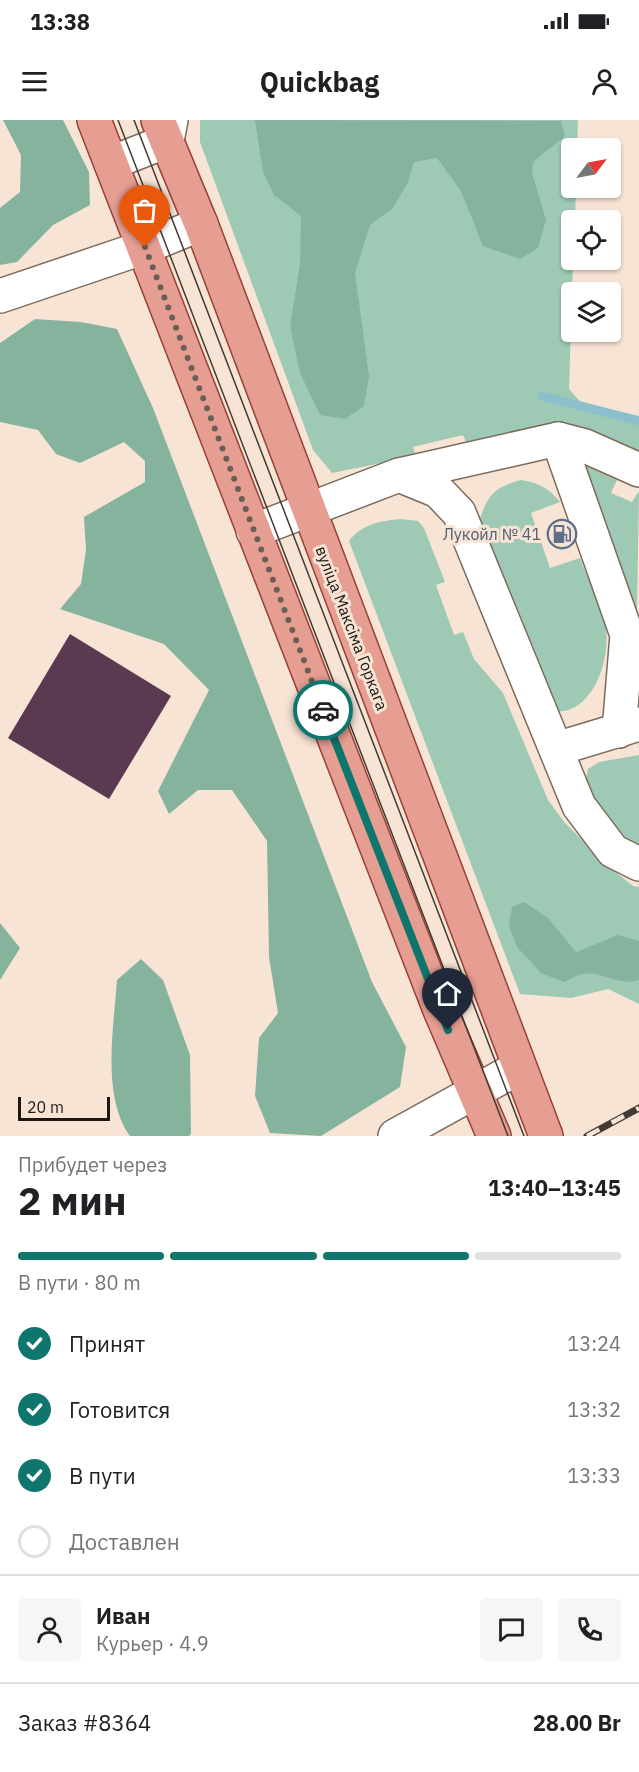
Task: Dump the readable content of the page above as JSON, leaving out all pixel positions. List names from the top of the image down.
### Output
{
  "streets": {
    "main road": ["вуліца Максіма Горкага"]
  },
  "places": {
    "fuel station": ["Лукойл № 41"]
  },
  "scale_bar": "20 m",
  "north": "top right",
  "page": {
    "status": "13:38",
    "header": "Quickbag",
    "scale": "20 m",
    "heading": ["2 мин", "Прибудет через", "13:40–13:45"],
    "panel": [
      "Иван",
      "Курьер · 4.9",
      "Заказ #8364",
      "28.00 Br"
    ],
    "bar": "В пути · 80 m",
    "list": [
      ["Принят", "13:24"],
      ["Готовится", "13:32"],
      ["В пути", "13:33"],
      "Доставлен"
    ]
  }
}
